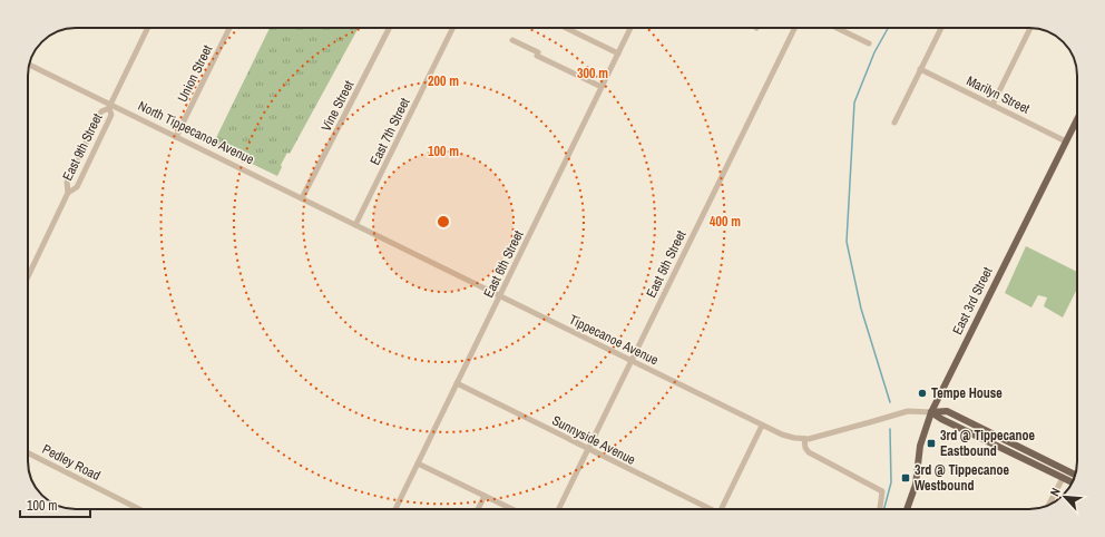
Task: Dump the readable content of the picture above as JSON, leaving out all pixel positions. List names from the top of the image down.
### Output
{
  "streets": {
    "main road": ["East 3rd Street"],
    "street": [
      "Union Street",
      "Marilyn Street",
      "Vine Street",
      "East 7th Street",
      "North Tippecanoe Avenue",
      "East 9th Street",
      "East 6th Street",
      "East 5th Street",
      "Tippecanoe Avenue",
      "Sunnyside Avenue",
      "Pedley Road"
    ]
  },
  "crossings": [
    ["Union Street", "North Tippecanoe Avenue"],
    ["Marilyn Street", "East 3rd Street"],
    ["Vine Street", "North Tippecanoe Avenue"],
    ["East 7th Street", "North Tippecanoe Avenue"],
    ["East 7th Street", "Tippecanoe Avenue"],
    ["North Tippecanoe Avenue", "East 9th Street"],
    ["North Tippecanoe Avenue", "Tippecanoe Avenue"],
    ["East 6th Street", "Tippecanoe Avenue"],
    ["East 6th Street", "Sunnyside Avenue"],
    ["East 5th Street", "Tippecanoe Avenue"],
    ["East 5th Street", "Sunnyside Avenue"],
    ["East 3rd Street", "Tippecanoe Avenue"]
  ],
  "places": {
    "other": ["Tempe House"],
    "transit": ["3rd @ Tippecanoe Eastbound", "3rd @ Tippecanoe Westbound"]
  },
  "scale_bar": "100 m",
  "north": "top left",
  "rings": [
    "300 m",
    "200 m",
    "100 m",
    "400 m"
  ]
}
